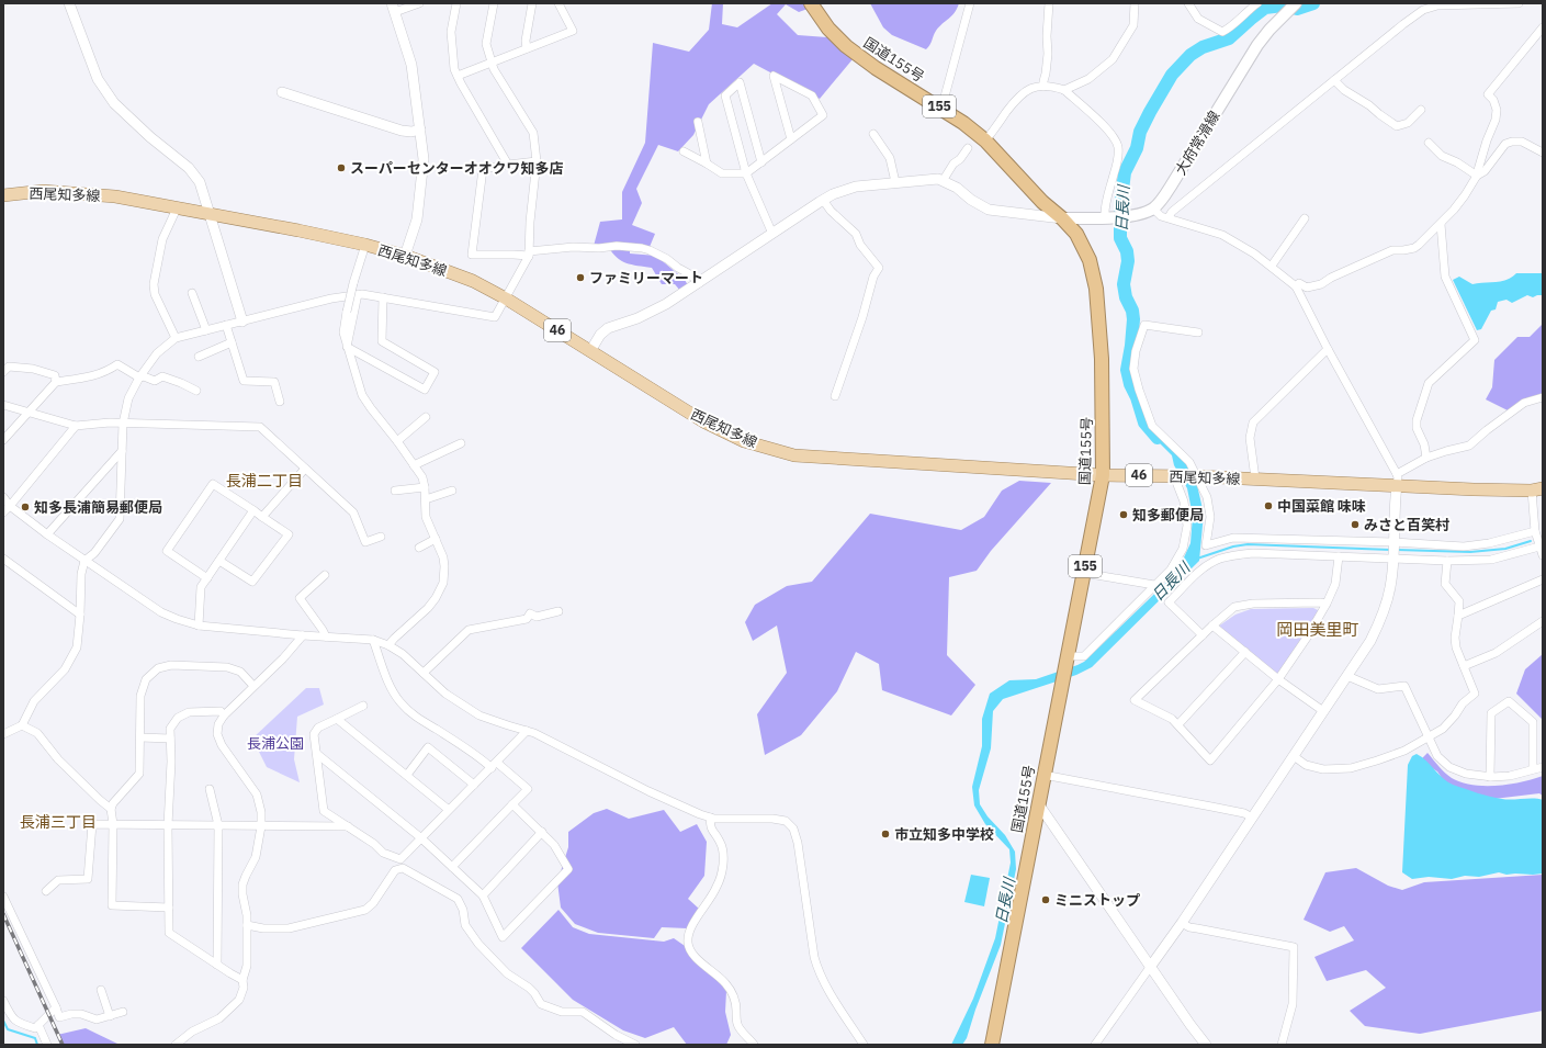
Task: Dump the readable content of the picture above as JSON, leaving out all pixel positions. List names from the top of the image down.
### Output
{
  "streets": {
    "highway": ["国道155号", "155"],
    "main road": ["大府常滑線", "西尾知多線", "46"]
  },
  "crossings": [
    ["国道155号", "西尾知多線"]
  ],
  "districts": ["長浦二丁目", "岡田美里町", "長浦三丁目"],
  "water": ["日長川"],
  "parks": ["長浦公園"],
  "places": [
    "スーパーセンターオオクワ知多店",
    "ファミリーマート",
    "中国菜館 味味",
    "知多長浦簡易郵便局",
    "知多郵便局",
    "みさと百笑村",
    "市立知多中学校",
    "ミニストップ"
  ]
}
